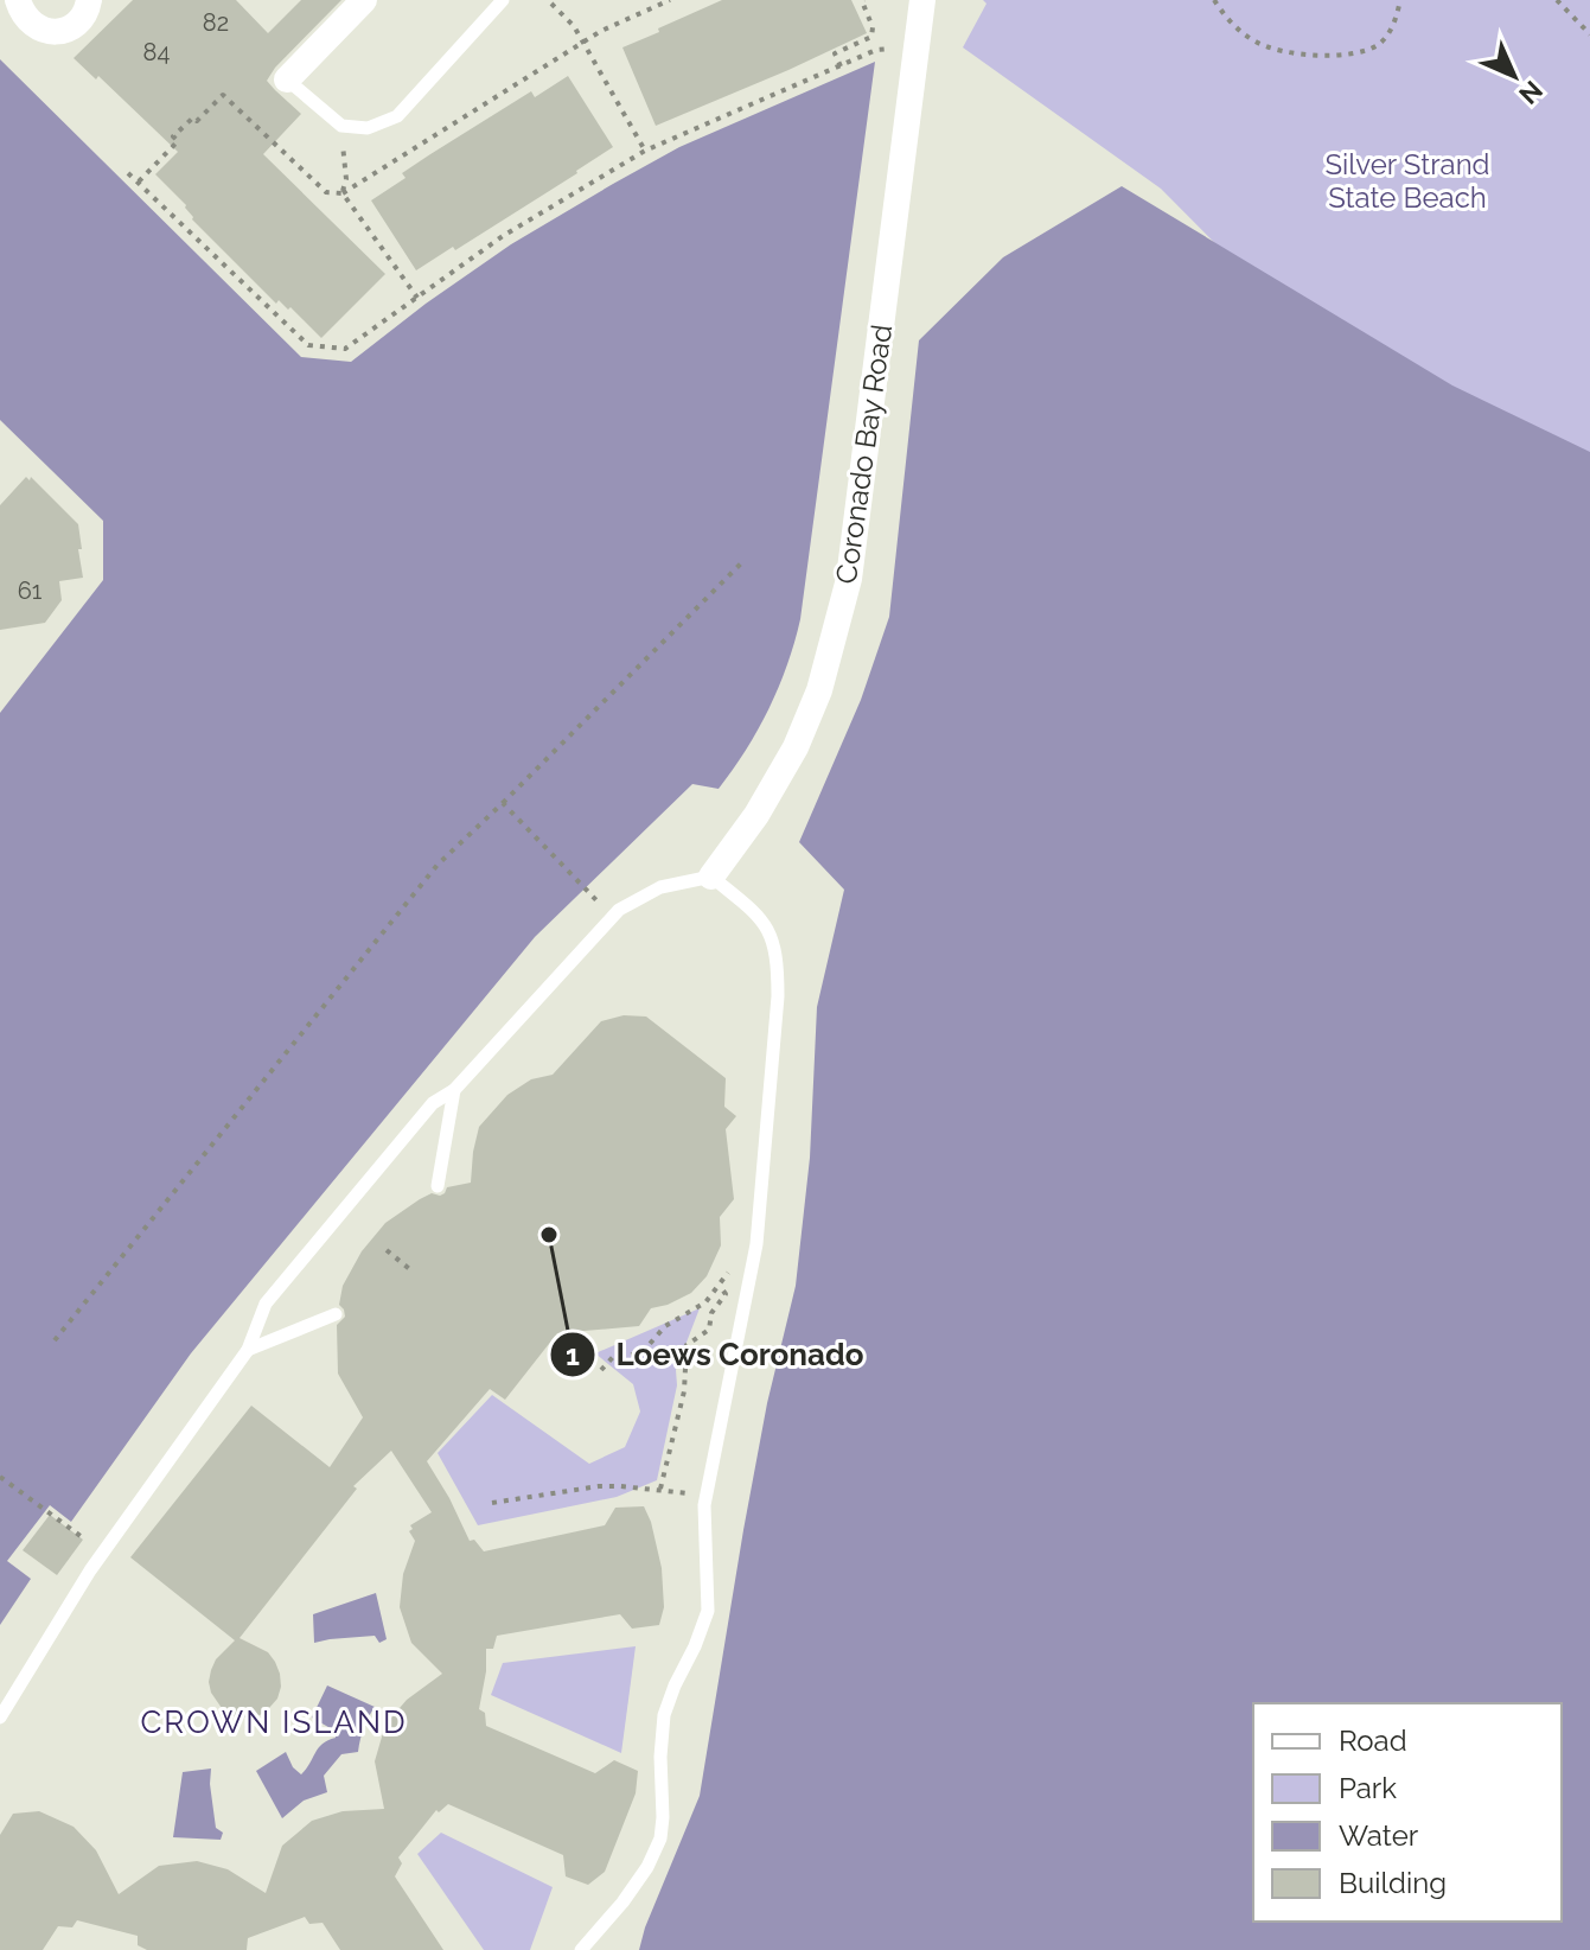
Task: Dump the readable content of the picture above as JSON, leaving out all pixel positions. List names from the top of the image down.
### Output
{
  "streets": {
    "street": ["Coronado Bay Road"]
  },
  "districts": ["CROWN ISLAND"],
  "parks": ["Silver Strand State Beach"],
  "places": ["Loews Coronado"],
  "house_numbers": ["82", "84", "61"],
  "legend": [
    "Road",
    "Park",
    "Water",
    "Building"
  ],
  "north": "bottom right"
}
